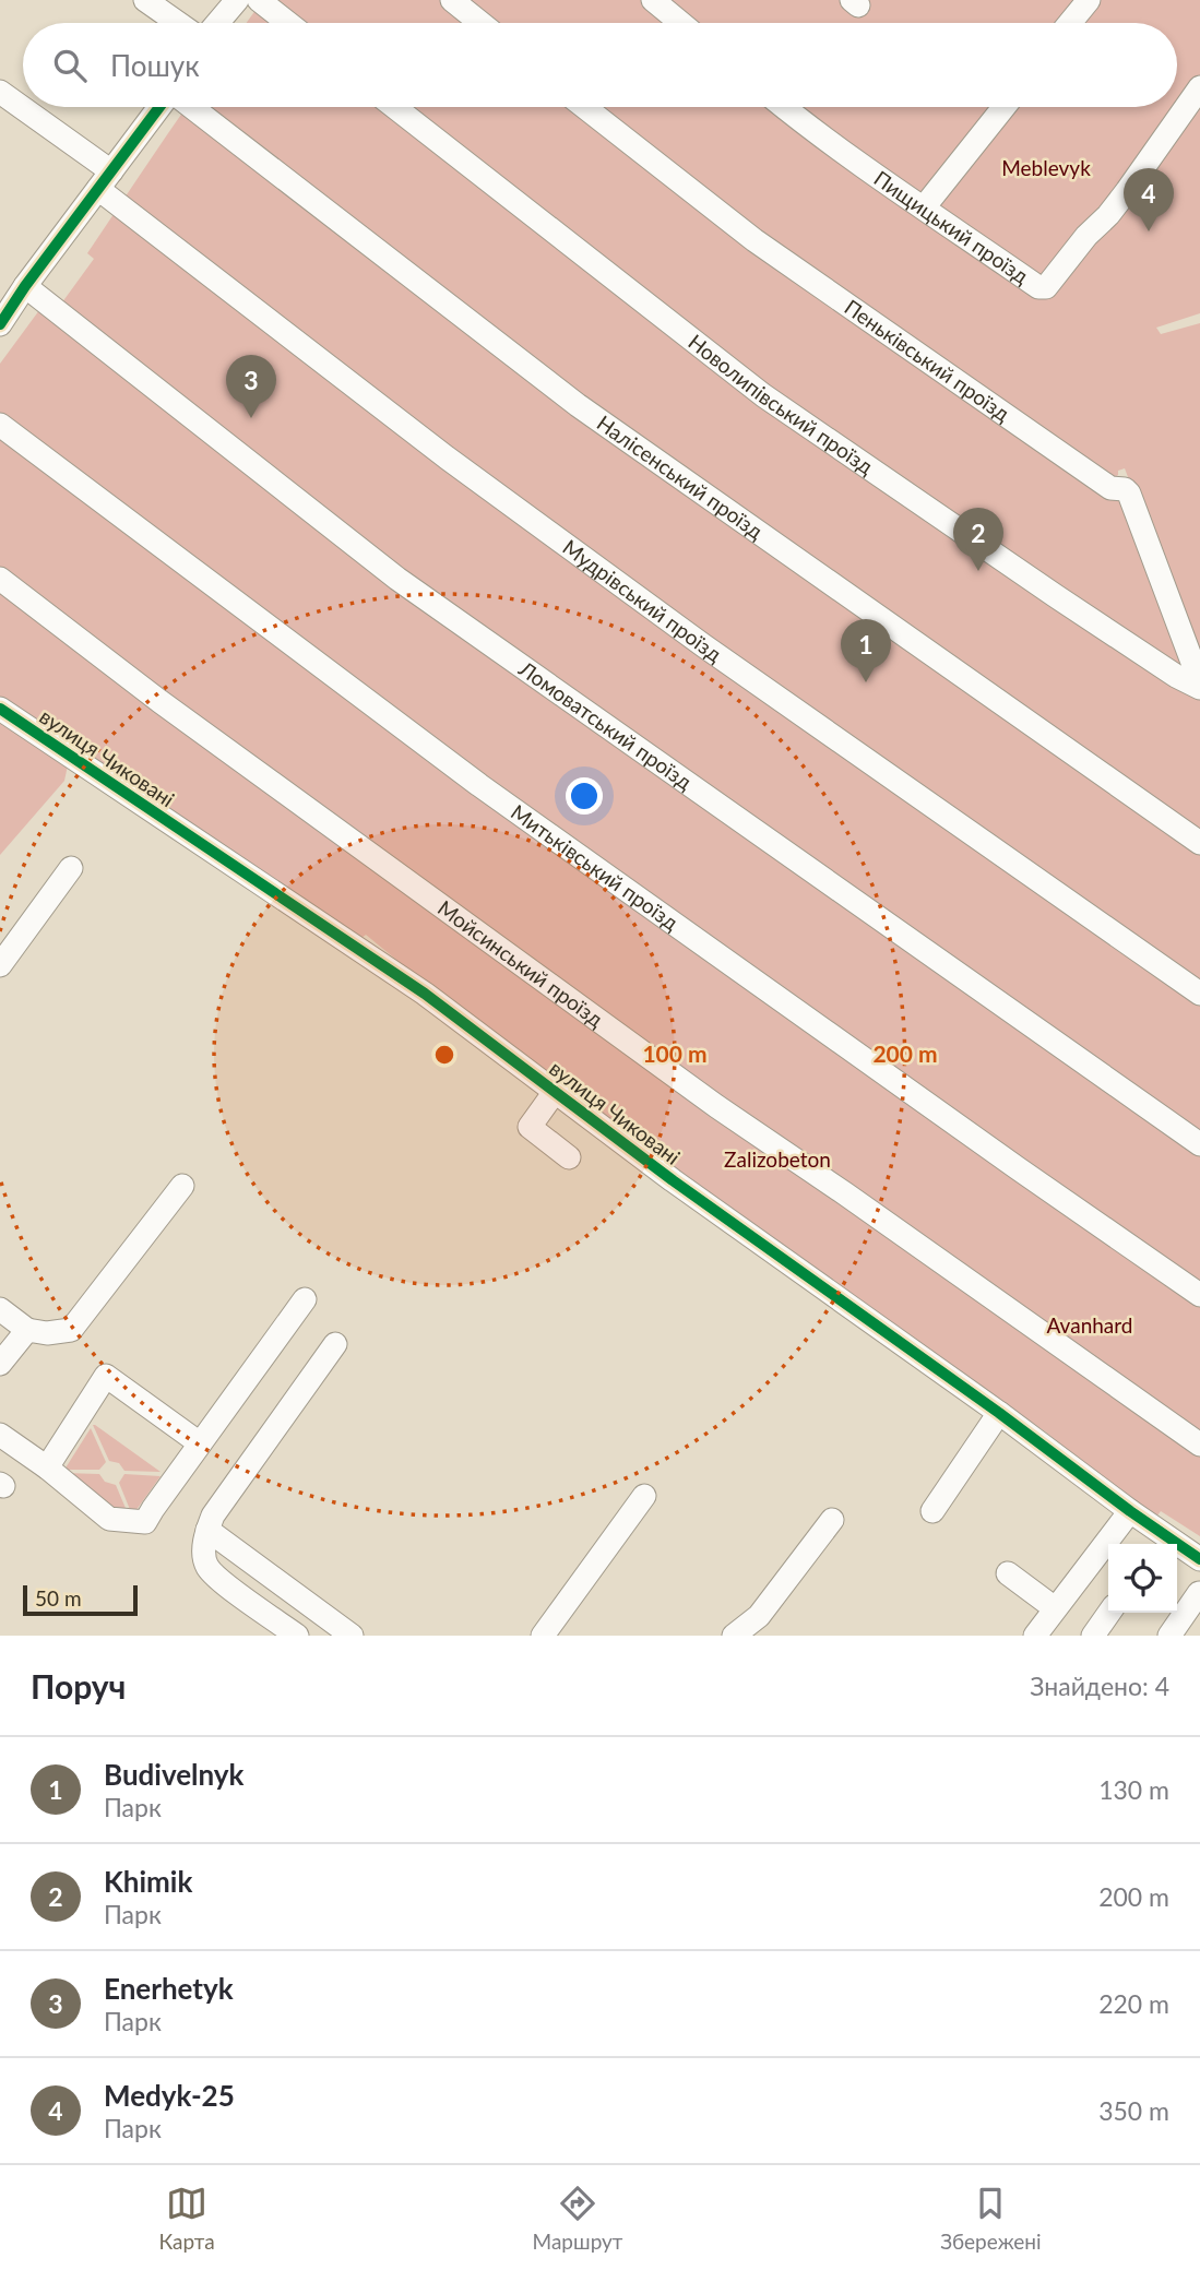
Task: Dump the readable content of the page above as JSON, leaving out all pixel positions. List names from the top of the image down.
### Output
{
  "streets": {
    "street": [
      "Пищицький проїзд",
      "Пеньківський проїзд",
      "Новолипівський проїзд",
      "Налісенський проїзд",
      "Мудрівський проїзд",
      "Ломоватський проїзд",
      "вулиця Чиковані",
      "Митьківський проїзд",
      "Мойсинський проїзд"
    ]
  },
  "crossings": [
    ["Пеньківський проїзд", "Новолипівський проїзд"]
  ],
  "parks": ["Meblevyk", "Zalizobeton", "Avanhard"],
  "scale_bar": "50 m",
  "page": {
    "search": "Пошук",
    "pins": [
      "4",
      "3",
      "2",
      "1"
    ],
    "scale": "50 m",
    "heading": ["Поруч", "Знайдено: 4"],
    "list": [
      {
        "mark": "1",
        "name": "Budivelnyk",
        "note": "Парк",
        "value": "130 m"
      },
      {
        "mark": "2",
        "name": "Khimik",
        "note": "Парк",
        "value": "200 m"
      },
      {
        "mark": "3",
        "name": "Enerhetyk",
        "note": "Парк",
        "value": "220 m"
      },
      {
        "mark": "4",
        "name": "Medyk-25",
        "note": "Парк",
        "value": "350 m"
      }
    ],
    "nav": ["Карта", "Маршрут", "Збережені"]
  },
  "rings": ["100 m", "200 m"]
}
